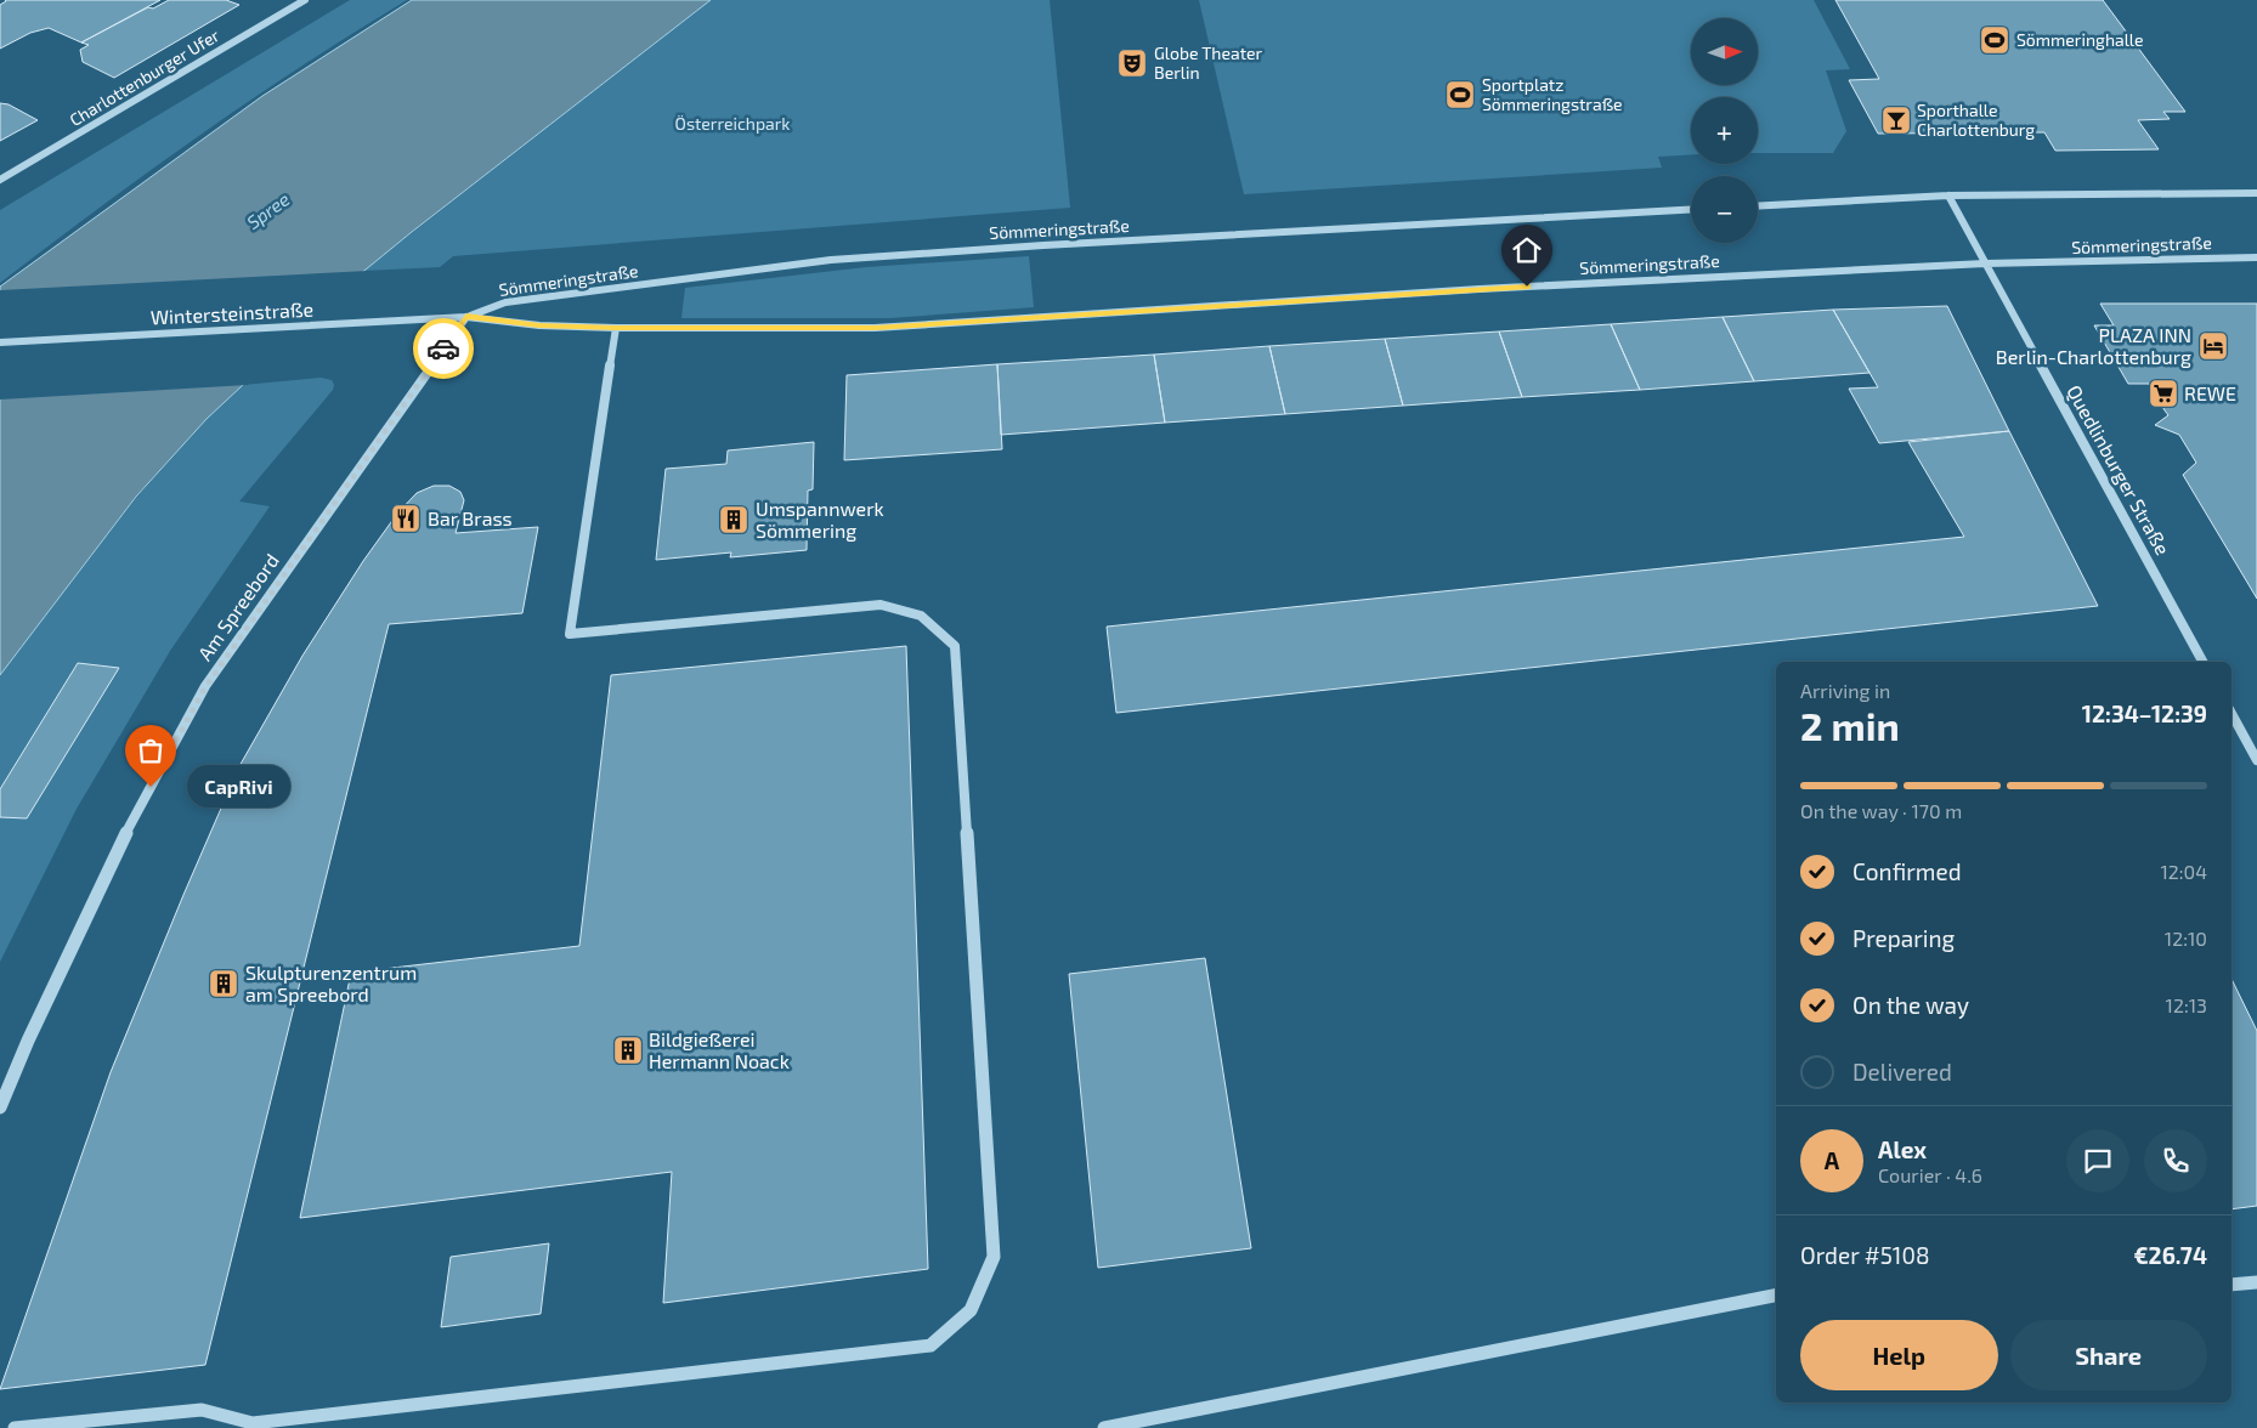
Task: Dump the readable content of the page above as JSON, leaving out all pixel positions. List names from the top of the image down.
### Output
{
  "streets": {
    "street": [
      "Charlottenburger Ufer",
      "Sömmeringstraße",
      "Wintersteinstraße",
      "Quedlinburger Straße",
      "Am Spreebord"
    ]
  },
  "crossings": [
    ["Sömmeringstraße", "Wintersteinstraße"],
    ["Sömmeringstraße", "Quedlinburger Straße"],
    ["Sömmeringstraße", "Am Spreebord"],
    ["Wintersteinstraße", "Am Spreebord"]
  ],
  "water": ["Spree"],
  "parks": ["Österreichpark"],
  "places": {
    "sports": ["Sömmeringhalle", "Sportplatz Sömmeringstraße"],
    "theatre": ["Globe Theater Berlin"],
    "bar": ["Sporthalle Charlottenburg"],
    "hotel": ["PLAZA INN Berlin-Charlottenburg"],
    "supermarket": ["REWE"],
    "restaurant": ["Bar Brass"],
    "building": ["Umspannwerk Sömmering", "Skulpturenzentrum am Spreebord", "Bildgießerei Hermann Noack"],
    "other": ["CapRivi"]
  },
  "north": "right",
  "page": {
    "map_buttons": ["+", "−"],
    "heading": ["2 min", "Arriving in", "12:34–12:39"],
    "panel": [
      "Alex",
      "Courier · 4.6",
      "Order #5108",
      "€26.74"
    ],
    "bubble": "CapRivi",
    "bar": "On the way · 170 m",
    "list": [
      ["Confirmed", "12:04"],
      ["Preparing", "12:10"],
      ["On the way", "12:13"],
      "Delivered"
    ],
    "round": "A",
    "buttons": ["Help", "Share"]
  }
}
